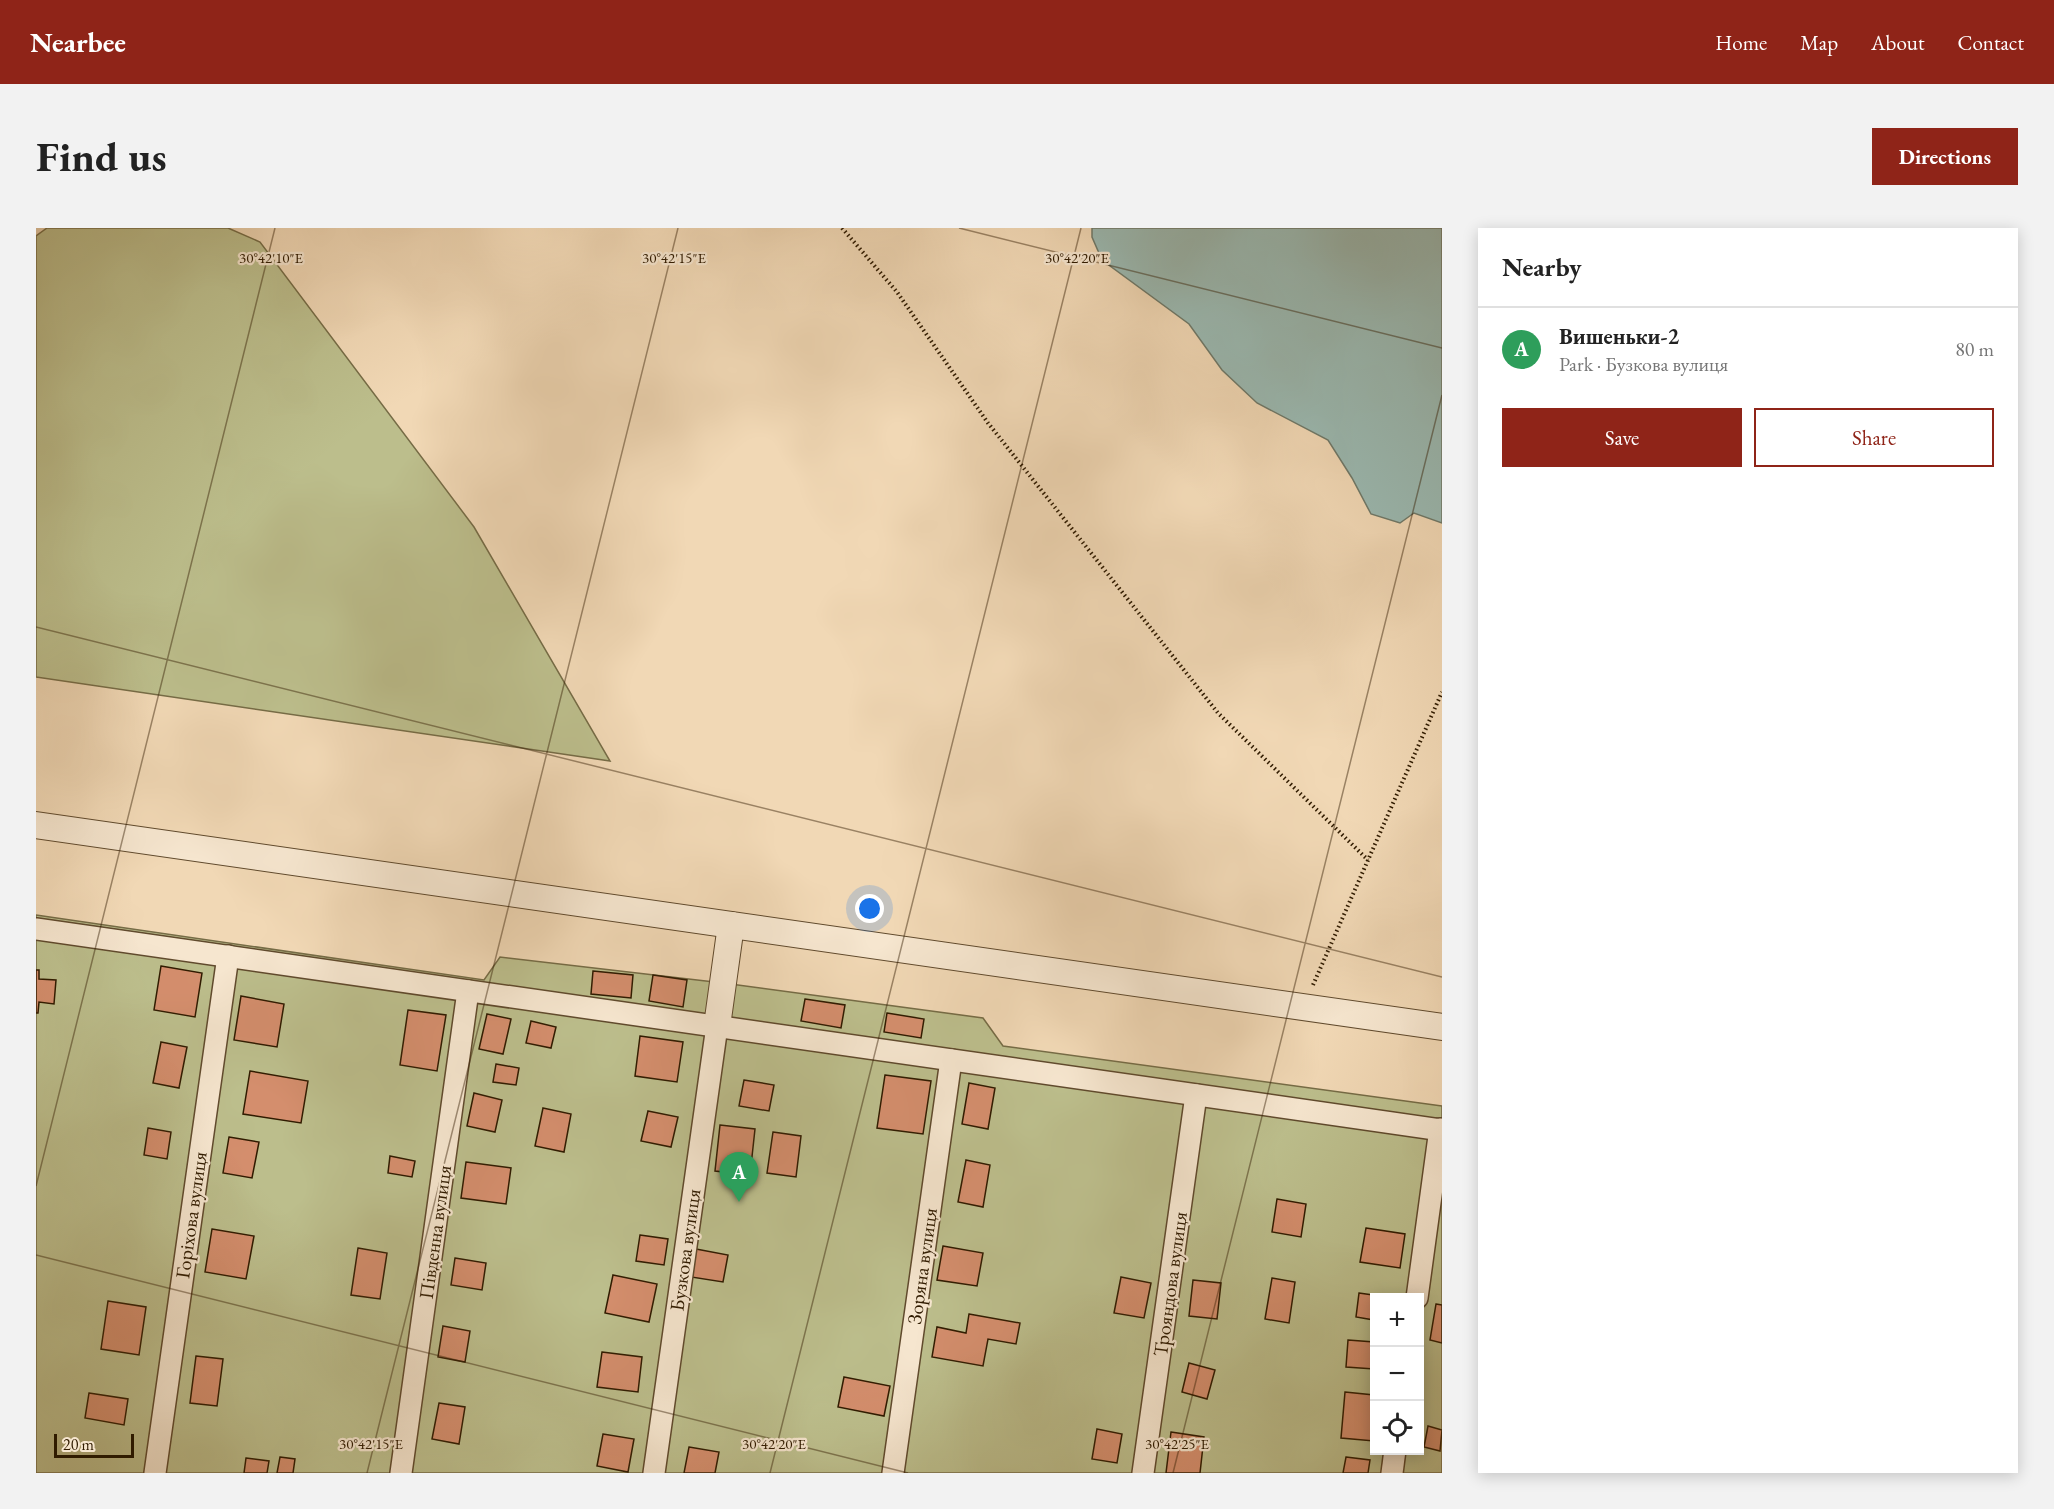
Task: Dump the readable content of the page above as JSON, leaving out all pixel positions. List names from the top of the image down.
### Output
{
  "streets": {
    "street": [
      "Горіхова вулиця",
      "Південна вулиця",
      "Бузкова вулиця",
      "Зоряна вулиця",
      "Трояндова вулиця"
    ]
  },
  "scale_bar": "20 m",
  "page": {
    "header": "Nearbee",
    "nav": [
      "Home",
      "Map",
      "About",
      "Contact"
    ],
    "buttons": [
      "Directions",
      ["Save", "Share"]
    ],
    "title": "Find us",
    "heading": "Nearby",
    "list": [
      {
        "mark": "A",
        "name": "Вишеньки-2",
        "note": "Park · Бузкова вулиця",
        "value": "80 m"
      }
    ],
    "pins": "A",
    "map_buttons": ["+", "−"],
    "scale": "20 m"
  },
  "coordinates": [
    "30°42'10\"E",
    "30°42'15\"E",
    "30°42'20\"E",
    "30°42'25\"E"
  ]
}
